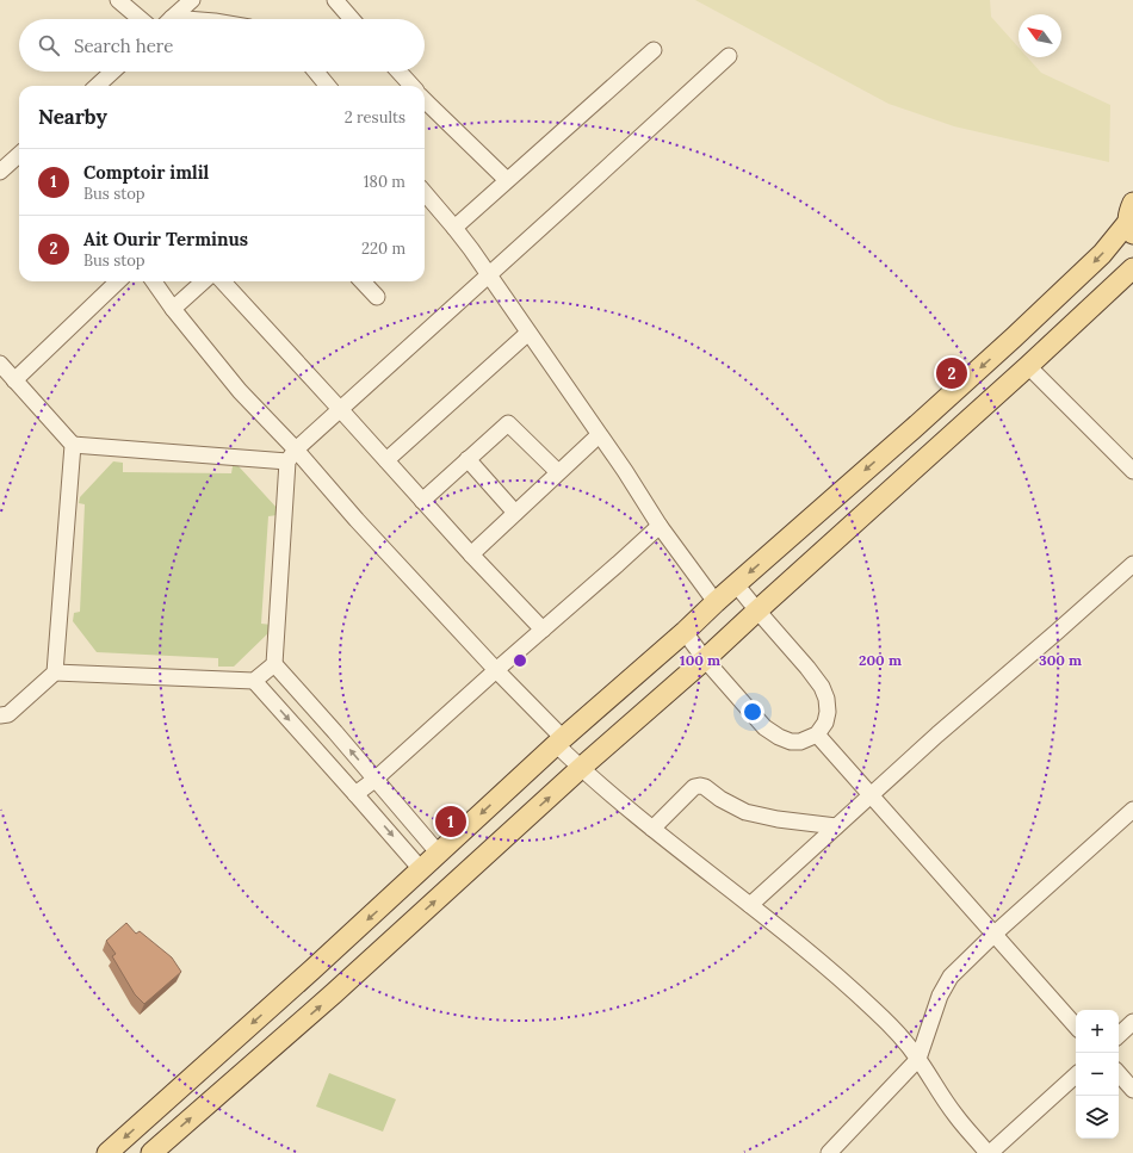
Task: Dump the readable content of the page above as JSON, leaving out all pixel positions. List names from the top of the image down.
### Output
{
  "north": "top left",
  "page": {
    "search": "Search here",
    "heading": ["Nearby", "2 results"],
    "list": [
      {
        "mark": "1",
        "name": "Comptoir imlil",
        "note": "Bus stop",
        "value": "180 m"
      },
      {
        "mark": "2",
        "name": "Ait Ourir Terminus",
        "note": "Bus stop",
        "value": "220 m"
      }
    ],
    "pins": ["2", "1"],
    "map_buttons": ["+", "−"]
  },
  "rings": ["100 m", "200 m", "300 m"]
}
